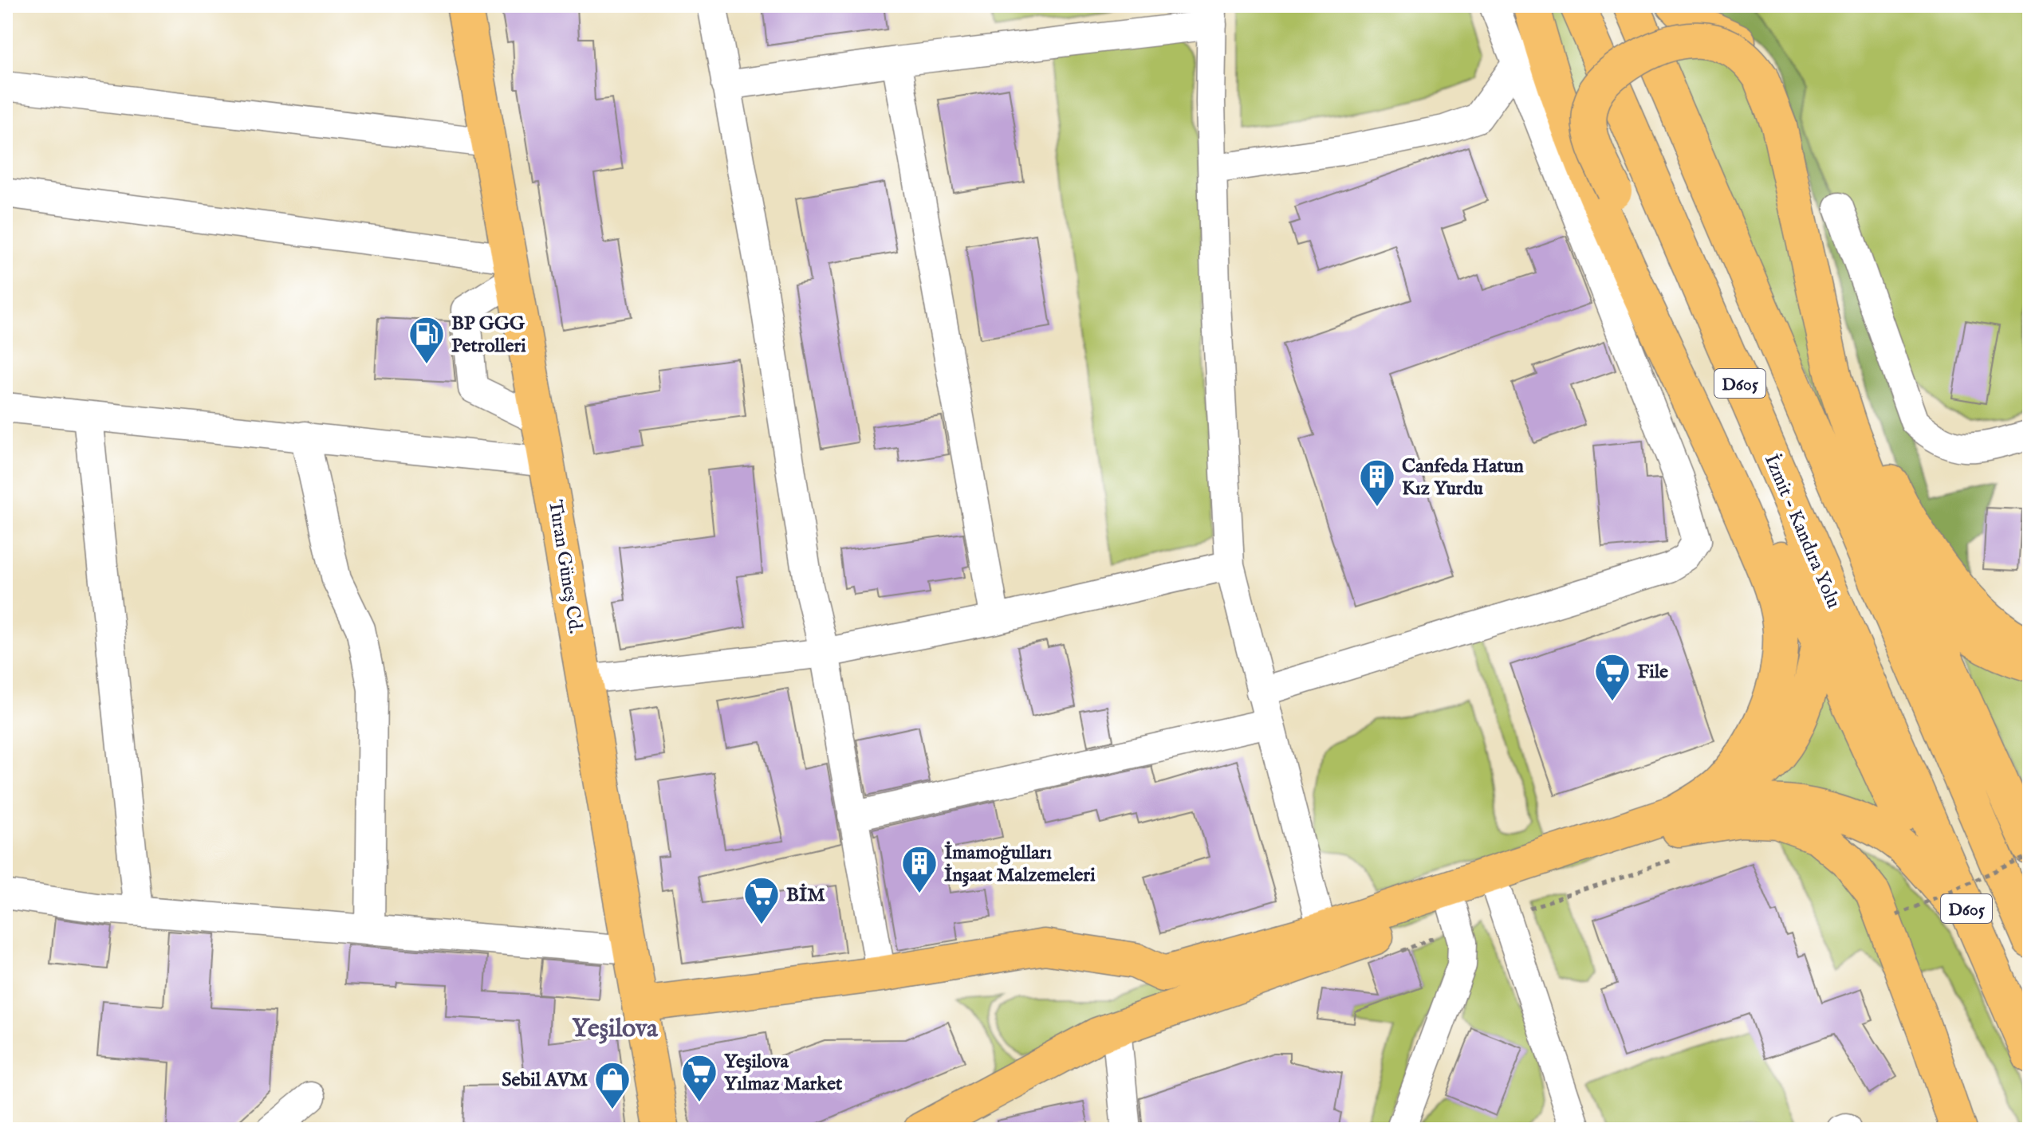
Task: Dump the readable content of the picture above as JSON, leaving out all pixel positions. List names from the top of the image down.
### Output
{
  "streets": {
    "main road": ["D605", "İzmit - Kandıra Yolu", "Turan Güneş Cd."]
  },
  "districts": ["Yeşilova"],
  "places": {
    "fuel station": ["BP GGG Petrolleri"],
    "building": ["Canfeda Hatun Kız Yurdu", "İmamoğulları İnşaat Malzemeleri"],
    "supermarket": ["File", "BİM", "Yeşilova Yılmaz Market"],
    "shop": ["Sebil AVM"]
  }
}
